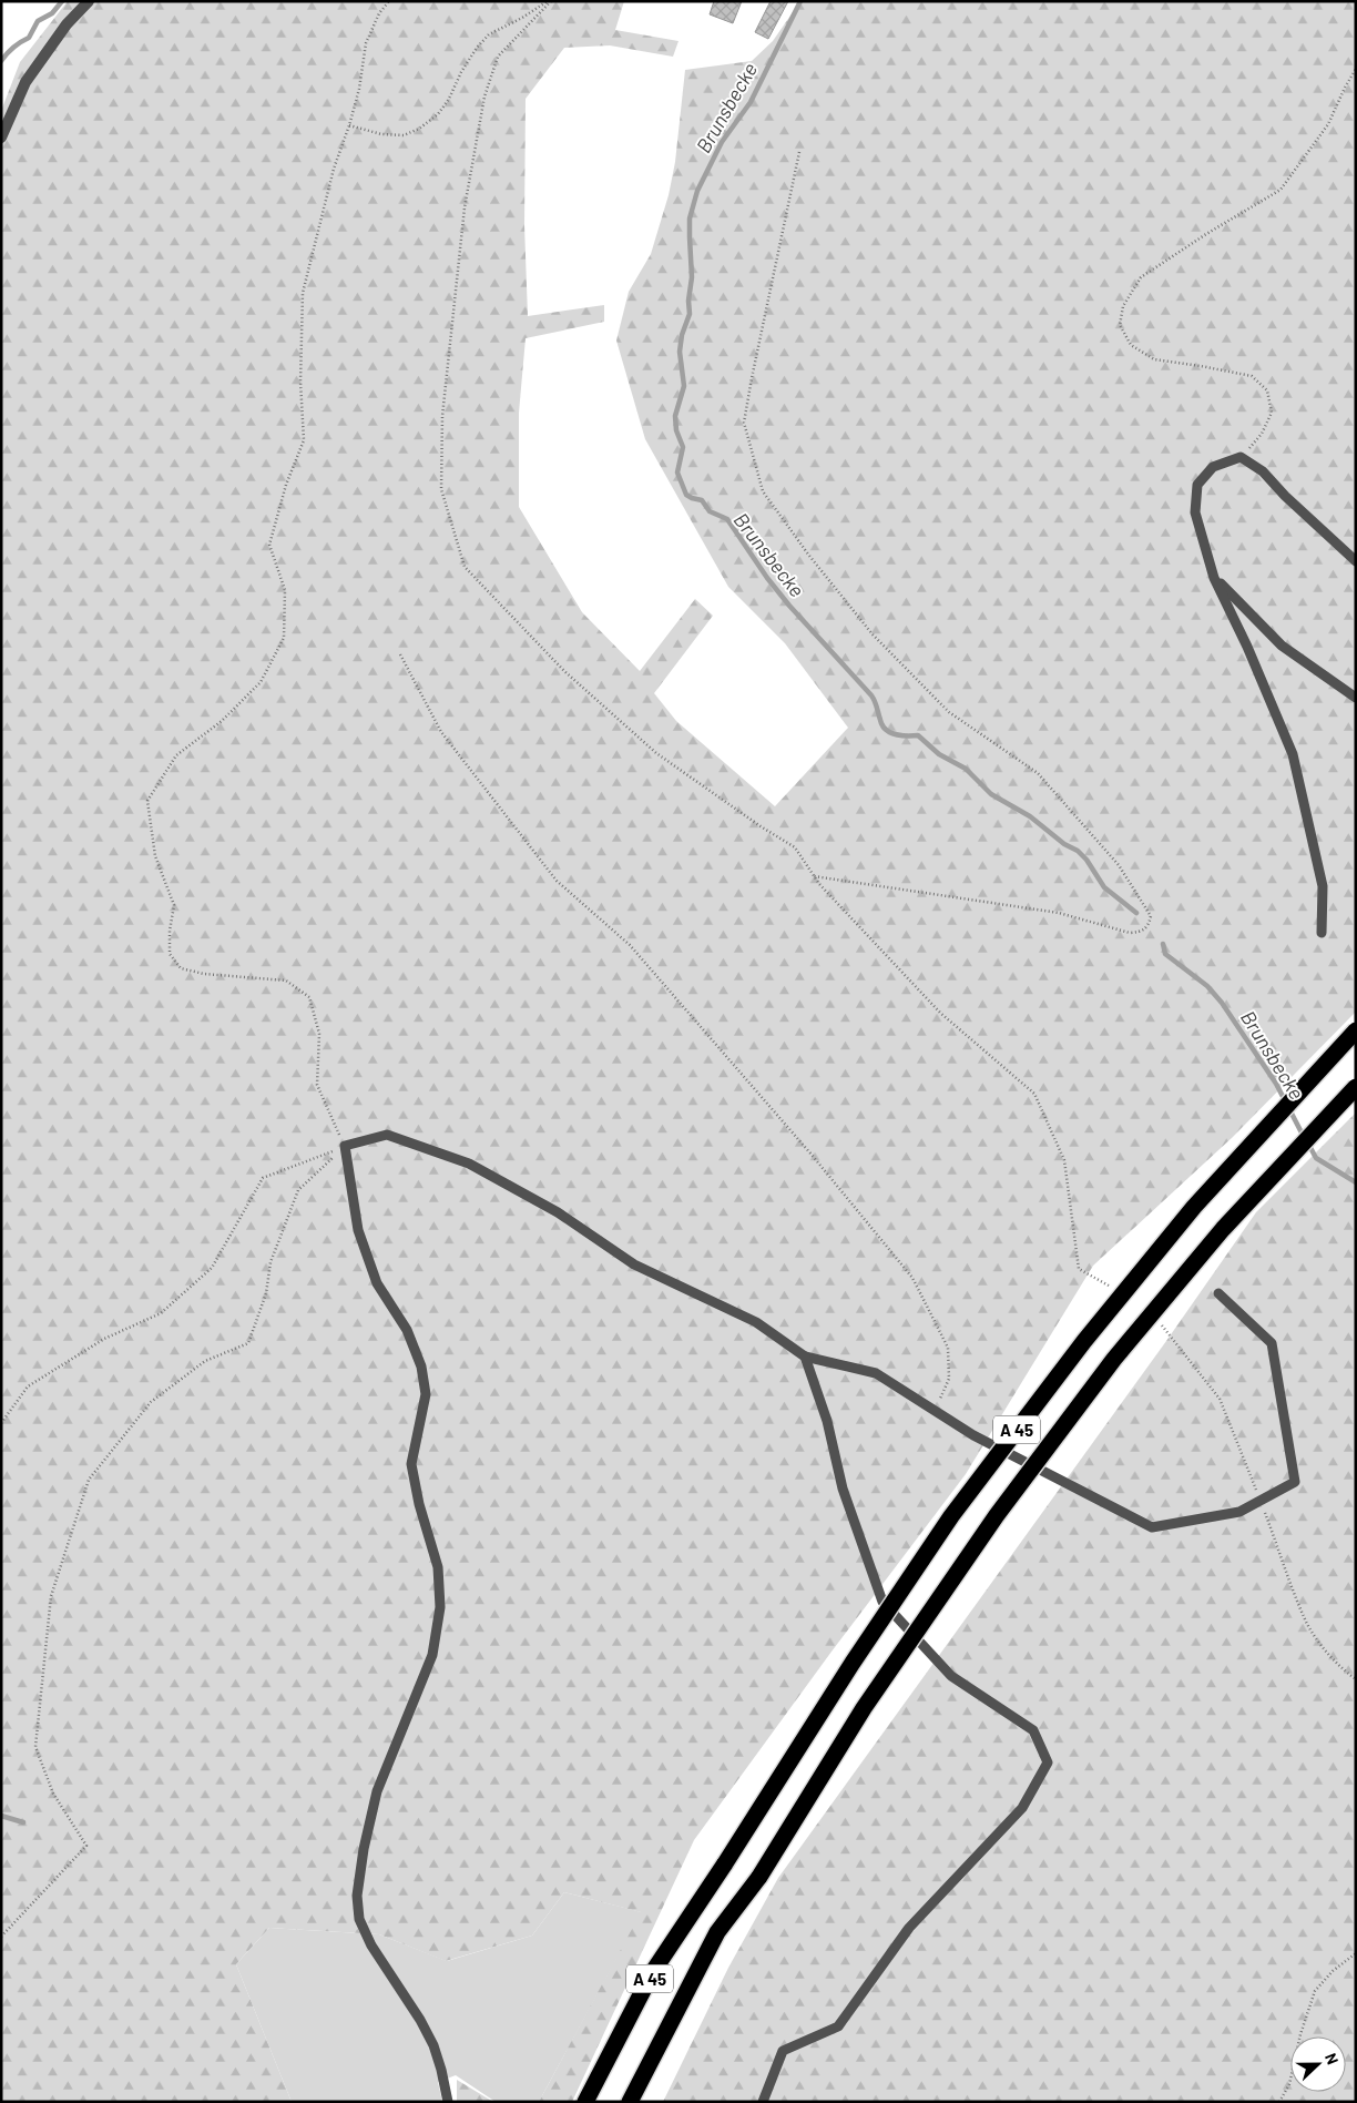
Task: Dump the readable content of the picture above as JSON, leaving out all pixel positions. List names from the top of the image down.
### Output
{
  "streets": {
    "highway": ["A 45"]
  },
  "water": ["Brunsbecke"],
  "north": "right"
}
